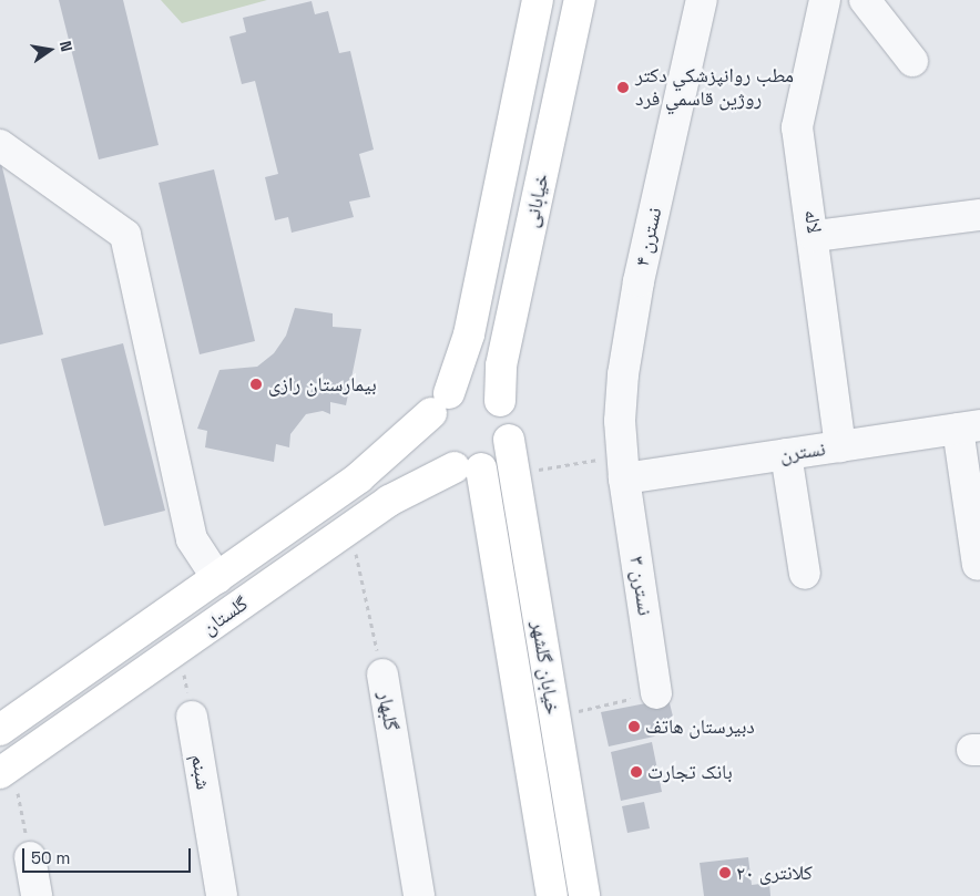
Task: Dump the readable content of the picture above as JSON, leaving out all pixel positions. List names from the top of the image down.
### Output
{
  "streets": {
    "main road": ["خیابانی", "گلستان", "خیابان گلشهر"],
    "street": [
      "لاله",
      "نسترن ۴",
      "نسترن",
      "نسترن ٣",
      "گلبهار",
      "شبنم"
    ]
  },
  "crossings": [
    ["خیابانی", "گلستان"],
    ["خیابانی", "خیابان گلشهر"],
    ["لاله", "نسترن"],
    ["نسترن ۴", "نسترن"],
    ["نسترن ۴", "نسترن ٣"],
    ["نسترن", "نسترن ٣"],
    ["گلستان", "خیابان گلشهر"],
    ["گلستان", "گلبهار"]
  ],
  "places": [
    "مطب روانپزشكي دكتر روژين قاسمي فرد",
    "بیمارستان رازی",
    "دبیرستان هاتف",
    "بانک تجارت",
    "کلانتری ۲۰"
  ],
  "scale_bar": "50 m",
  "north": "right"
}
